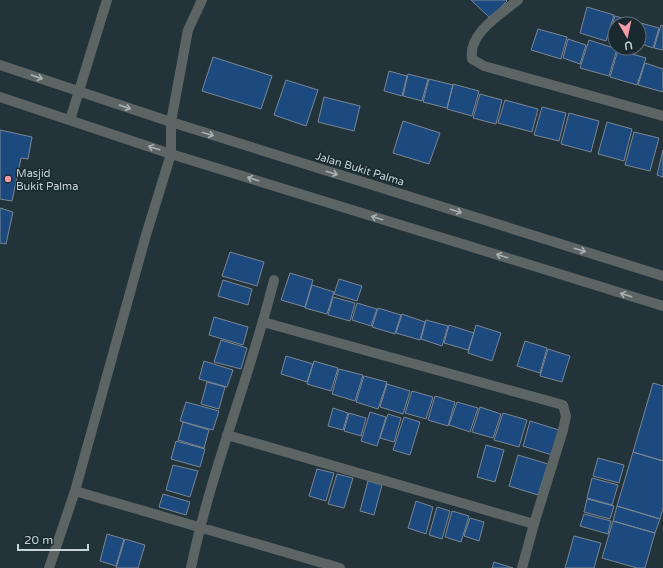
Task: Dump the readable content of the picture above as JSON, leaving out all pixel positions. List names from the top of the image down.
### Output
{
  "streets": {
    "street": ["Jalan Bukit Palma"]
  },
  "places": ["Masjid Bukit Palma"],
  "scale_bar": "20 m",
  "north": "bottom"
}
